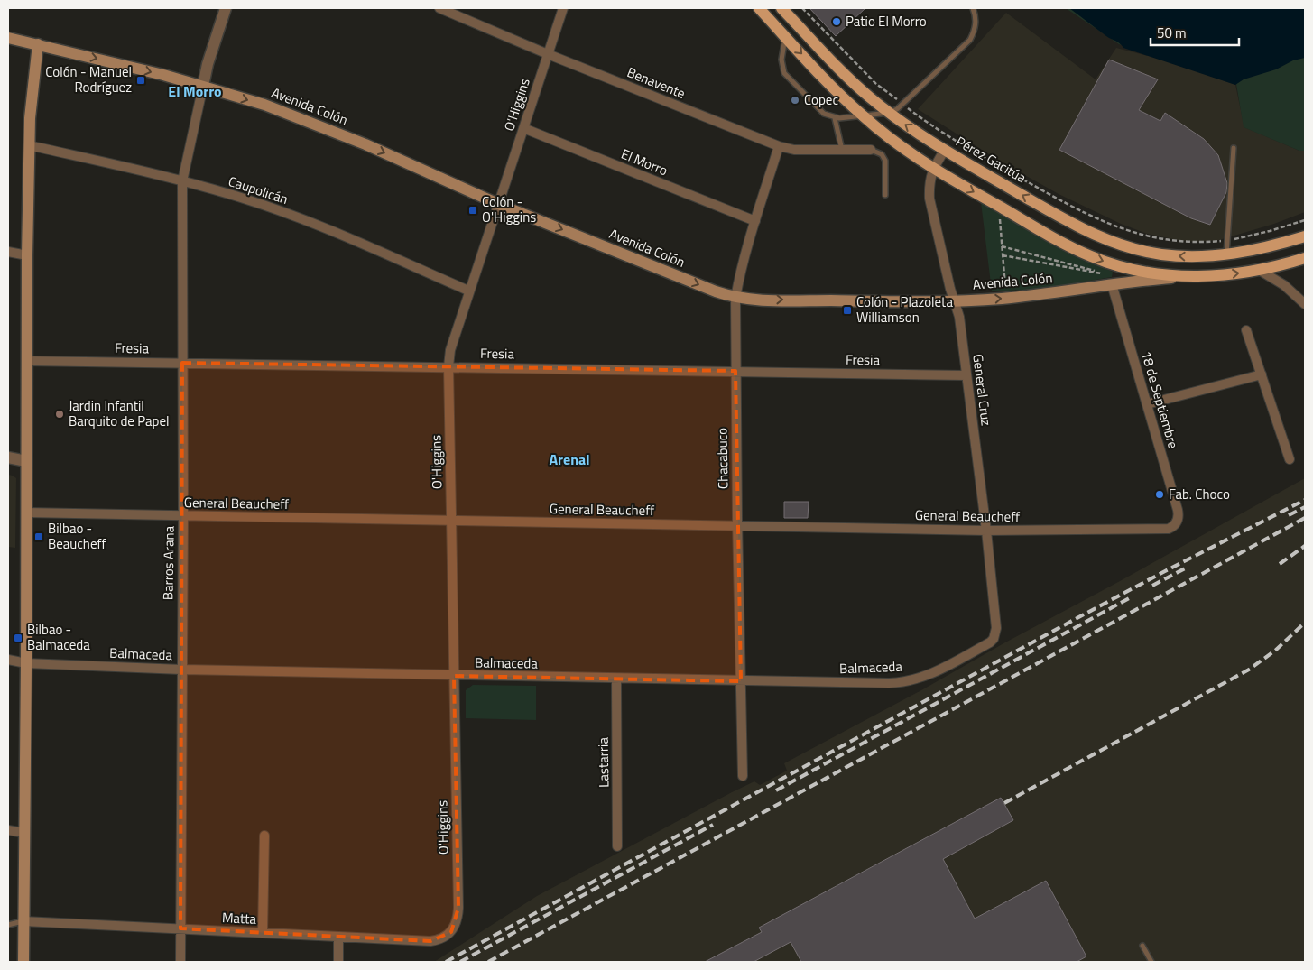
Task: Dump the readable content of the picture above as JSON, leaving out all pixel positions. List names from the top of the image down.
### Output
{
  "streets": {
    "main road": ["Avenida Colón", "Pérez Gacitúa"],
    "street": [
      "Benavente",
      "O'Higgins",
      "El Morro",
      "Caupolicán",
      "Fresia",
      "General Cruz",
      "18 de Septiembre",
      "Chacabuco",
      "General Beaucheff",
      "Barros Arana",
      "Balmaceda",
      "Lastarria",
      "Matta"
    ]
  },
  "crossings": [
    ["Benavente", "O'Higgins"],
    ["Benavente", "Chacabuco"],
    ["O'Higgins", "Avenida Colón"],
    ["O'Higgins", "El Morro"],
    ["O'Higgins", "Caupolicán"],
    ["O'Higgins", "Fresia"],
    ["O'Higgins", "General Beaucheff"],
    ["O'Higgins", "Balmaceda"],
    ["O'Higgins", "Matta"],
    ["Avenida Colón", "General Cruz"],
    ["Avenida Colón", "18 de Septiembre"],
    ["Avenida Colón", "Chacabuco"],
    ["Avenida Colón", "Barros Arana"],
    ["Pérez Gacitúa", "General Cruz"],
    ["El Morro", "Chacabuco"],
    ["Caupolicán", "Barros Arana"],
    ["Fresia", "General Cruz"],
    ["Fresia", "Chacabuco"],
    ["Fresia", "Barros Arana"],
    ["General Cruz", "General Beaucheff"],
    ["General Cruz", "Balmaceda"],
    ["18 de Septiembre", "General Beaucheff"],
    ["Chacabuco", "General Beaucheff"],
    ["Chacabuco", "Balmaceda"],
    ["General Beaucheff", "Barros Arana"],
    ["Barros Arana", "Balmaceda"],
    ["Barros Arana", "Matta"],
    ["Balmaceda", "Lastarria"]
  ],
  "one_way": ["Avenida Colón"],
  "districts": ["El Morro", "Arenal"],
  "places": {
    "other": [
      "Patio El Morro",
      "Copec",
      "Jardin Infantil Barquito de Papel",
      "Fab. Choco"
    ],
    "transit": [
      "Colón - Manuel Rodríguez",
      "Colón - O'Higgins",
      "Colón - Plazoleta Williamson",
      "Bilbao - Beaucheff",
      "Bilbao - Balmaceda"
    ]
  },
  "scale_bar": "50 m"
}
